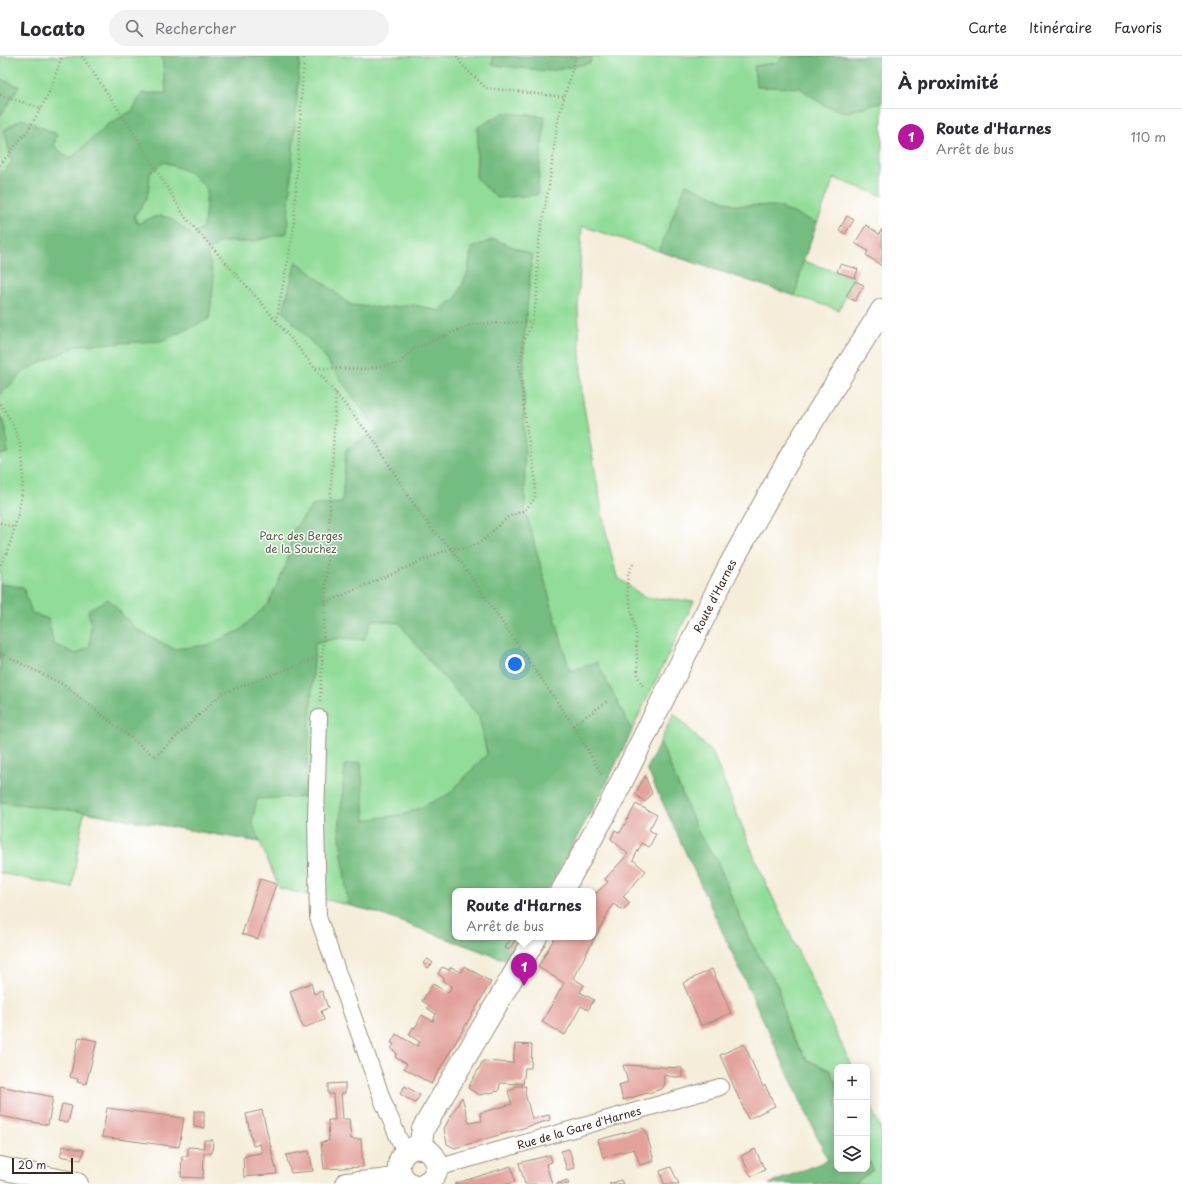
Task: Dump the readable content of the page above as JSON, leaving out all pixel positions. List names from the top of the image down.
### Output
{
  "streets": {
    "main road": ["Route d'Harnes", "Rue de la Gare d'Harnes"]
  },
  "parks": ["Parc des Berges de la Souchez"],
  "scale_bar": "20 m",
  "page": {
    "header": "Locato",
    "search": "Rechercher",
    "nav": ["Carte", "Itinéraire", "Favoris"],
    "heading": "À proximité",
    "list": [
      {
        "mark": "1",
        "name": "Route d'Harnes",
        "note": "Arrêt de bus",
        "value": "110 m"
      }
    ],
    "popup": ["Route d'Harnes", "Arrêt de bus"],
    "pins": "1",
    "map_buttons": ["+", "−"],
    "scale": "20 m"
  }
}
